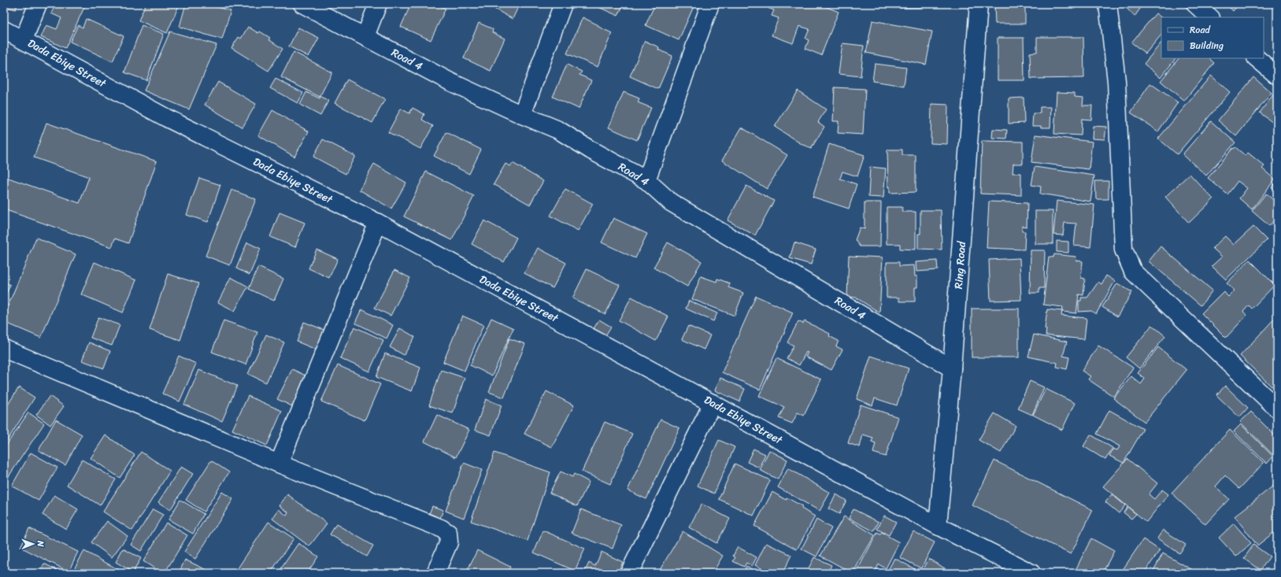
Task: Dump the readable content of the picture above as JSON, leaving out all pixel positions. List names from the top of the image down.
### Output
{
  "streets": {
    "street": ["Road 4", "Dada Ebiye Street", "Ring Road"]
  },
  "crossings": [
    ["Road 4", "Ring Road"],
    ["Dada Ebiye Street", "Ring Road"]
  ],
  "legend": ["Road", "Building"],
  "north": "right"
}
